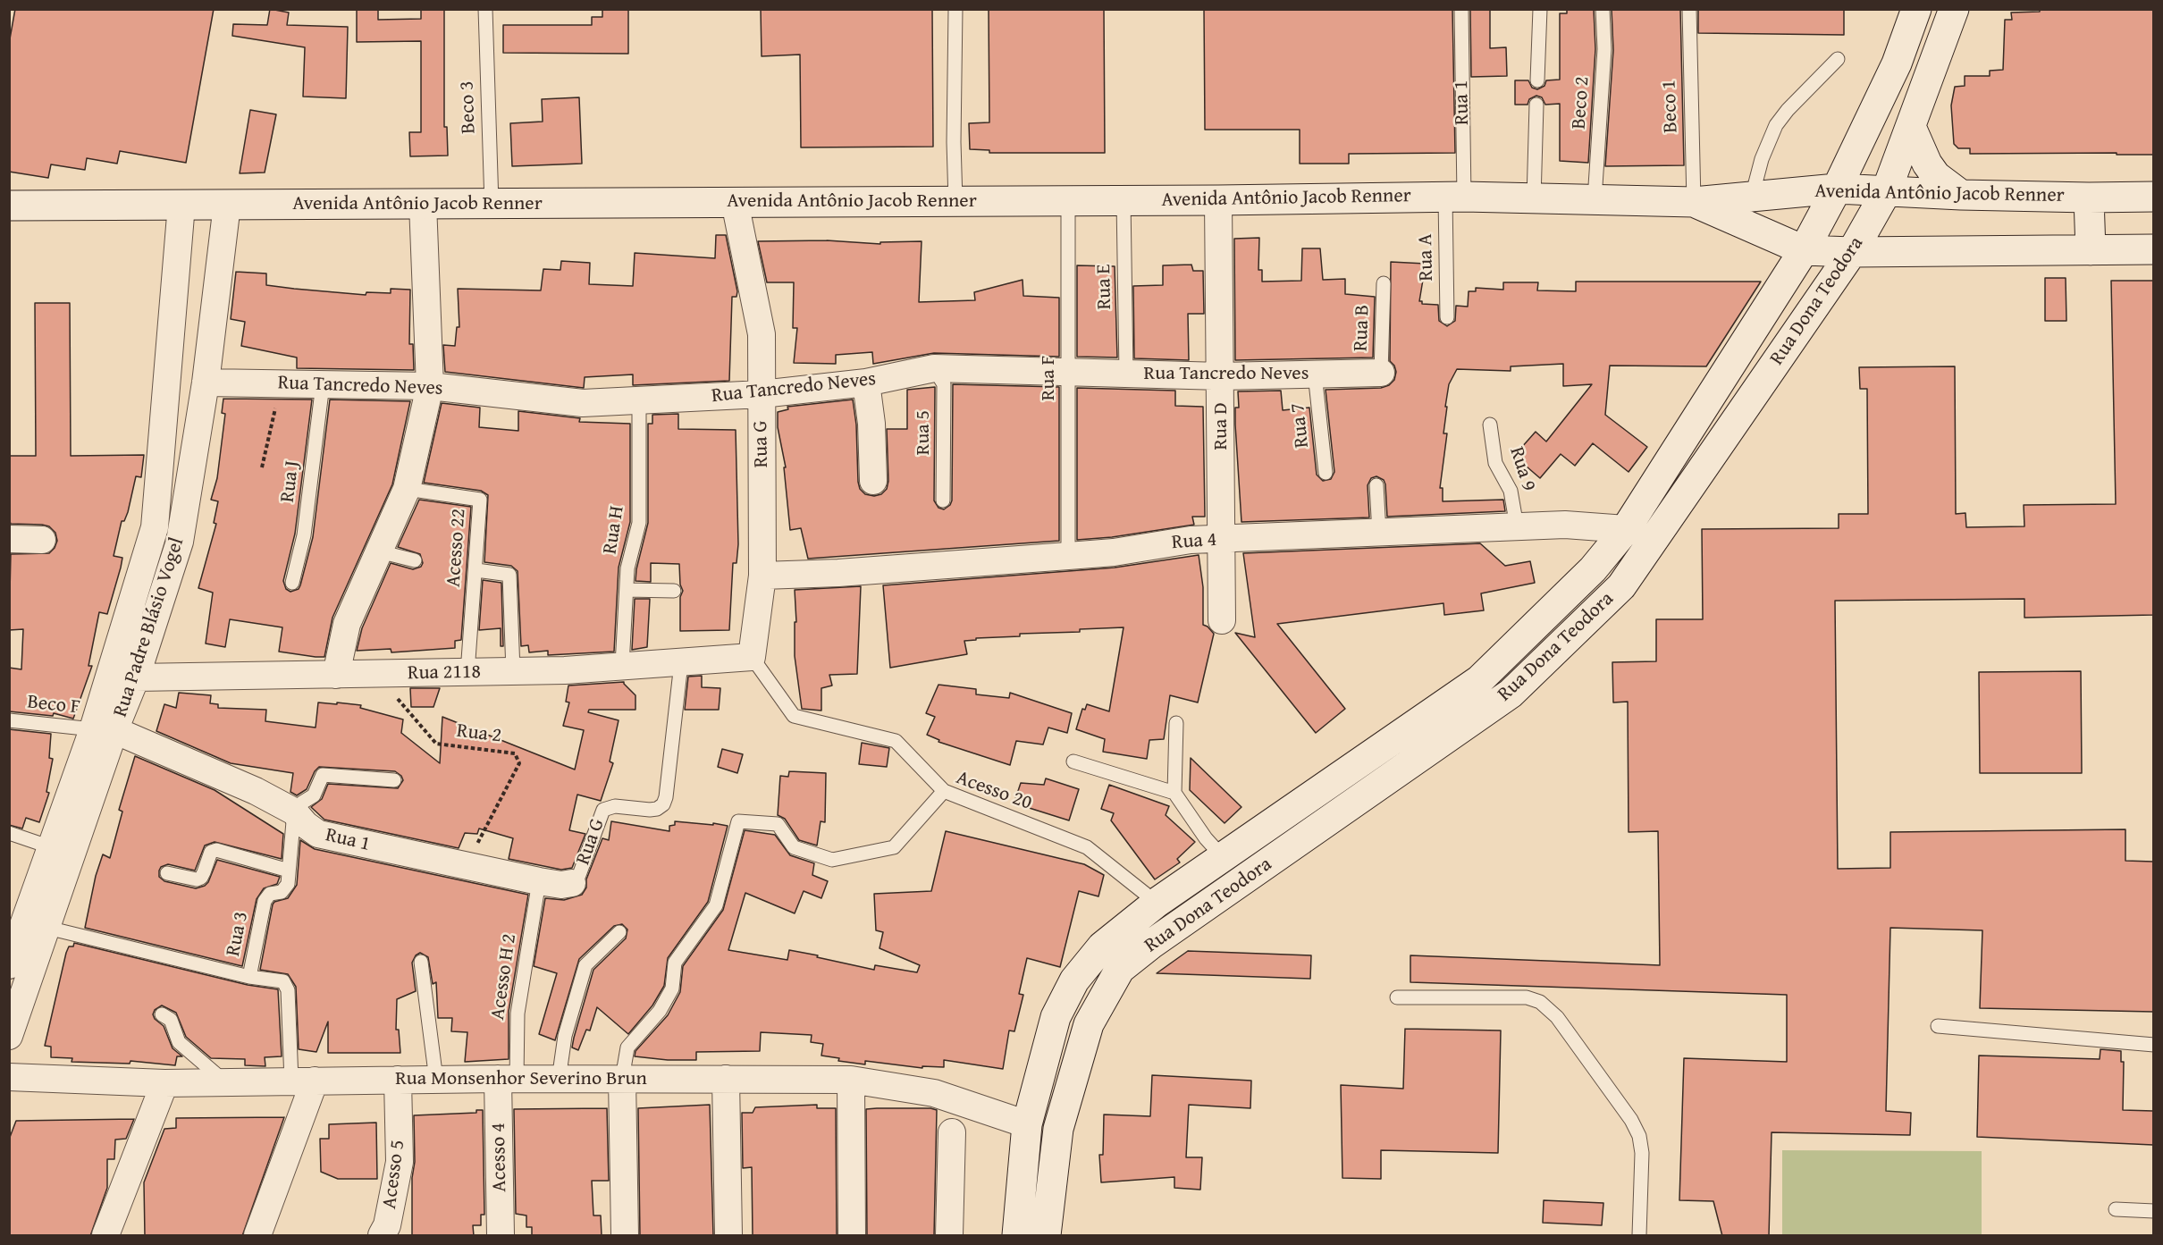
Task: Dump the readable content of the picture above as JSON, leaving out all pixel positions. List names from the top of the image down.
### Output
{
  "streets": {
    "main road": ["Avenida Antônio Jacob Renner", "Rua Dona Teodora"],
    "street": [
      "Rua 1",
      "Rua Tancredo Neves",
      "Rua D",
      "Rua G",
      "Rua 4",
      "Rua Padre Blásio Vogel",
      "Rua 2118",
      "Rua Monsenhor Severino Brun",
      "Acesso 4",
      "Acesso 5"
    ],
    "lane": [
      "Beco 2",
      "Beco 1",
      "Beco 3",
      "Rua A",
      "Rua E",
      "Rua B",
      "Rua F",
      "Rua 7",
      "Rua 5",
      "Rua 9",
      "Rua J",
      "Rua H",
      "Acesso 22",
      "Beco F",
      "Acesso 20",
      "Rua 3",
      "Acesso H 2"
    ],
    "path": ["Rua 2"]
  },
  "crossings": [
    ["Rua 1", "Avenida Antônio Jacob Renner"],
    ["Rua 1", "Rua A"],
    ["Rua 1", "Rua G"],
    ["Rua 1", "Rua Padre Blásio Vogel"],
    ["Rua 1", "Beco F"],
    ["Rua 1", "Rua 2"],
    ["Rua 1", "Rua 3"],
    ["Rua 1", "Acesso H 2"],
    ["Beco 2", "Avenida Antônio Jacob Renner"],
    ["Beco 1", "Avenida Antônio Jacob Renner"],
    ["Beco 3", "Avenida Antônio Jacob Renner"],
    ["Avenida Antônio Jacob Renner", "Rua A"],
    ["Avenida Antônio Jacob Renner", "Rua E"],
    ["Avenida Antônio Jacob Renner", "Rua Dona Teodora"],
    ["Avenida Antônio Jacob Renner", "Rua F"],
    ["Avenida Antônio Jacob Renner", "Rua D"],
    ["Avenida Antônio Jacob Renner", "Rua G"],
    ["Avenida Antônio Jacob Renner", "Rua Padre Blásio Vogel"],
    ["Rua E", "Rua Tancredo Neves"],
    ["Rua Dona Teodora", "Rua 4"],
    ["Rua Dona Teodora", "Acesso 20"],
    ["Rua Dona Teodora", "Rua Monsenhor Severino Brun"],
    ["Rua B", "Rua Tancredo Neves"],
    ["Rua Tancredo Neves", "Rua F"],
    ["Rua Tancredo Neves", "Rua 7"],
    ["Rua Tancredo Neves", "Rua D"],
    ["Rua Tancredo Neves", "Rua 5"],
    ["Rua Tancredo Neves", "Rua G"],
    ["Rua Tancredo Neves", "Rua J"],
    ["Rua Tancredo Neves", "Rua H"],
    ["Rua Tancredo Neves", "Rua Padre Blásio Vogel"],
    ["Rua F", "Rua 4"],
    ["Rua D", "Rua 4"],
    ["Rua G", "Rua 4"],
    ["Rua G", "Rua 2118"],
    ["Rua 9", "Rua 4"],
    ["Rua H", "Rua 2118"],
    ["Acesso 22", "Rua 2118"],
    ["Rua Padre Blásio Vogel", "Rua 2118"],
    ["Rua Padre Blásio Vogel", "Beco F"],
    ["Rua 2118", "Rua 2"],
    ["Acesso 20", "Rua Monsenhor Severino Brun"],
    ["Rua 3", "Rua Monsenhor Severino Brun"],
    ["Acesso H 2", "Rua Monsenhor Severino Brun"],
    ["Acesso H 2", "Acesso 4"],
    ["Rua Monsenhor Severino Brun", "Acesso 4"],
    ["Rua Monsenhor Severino Brun", "Acesso 5"]
  ]
}
